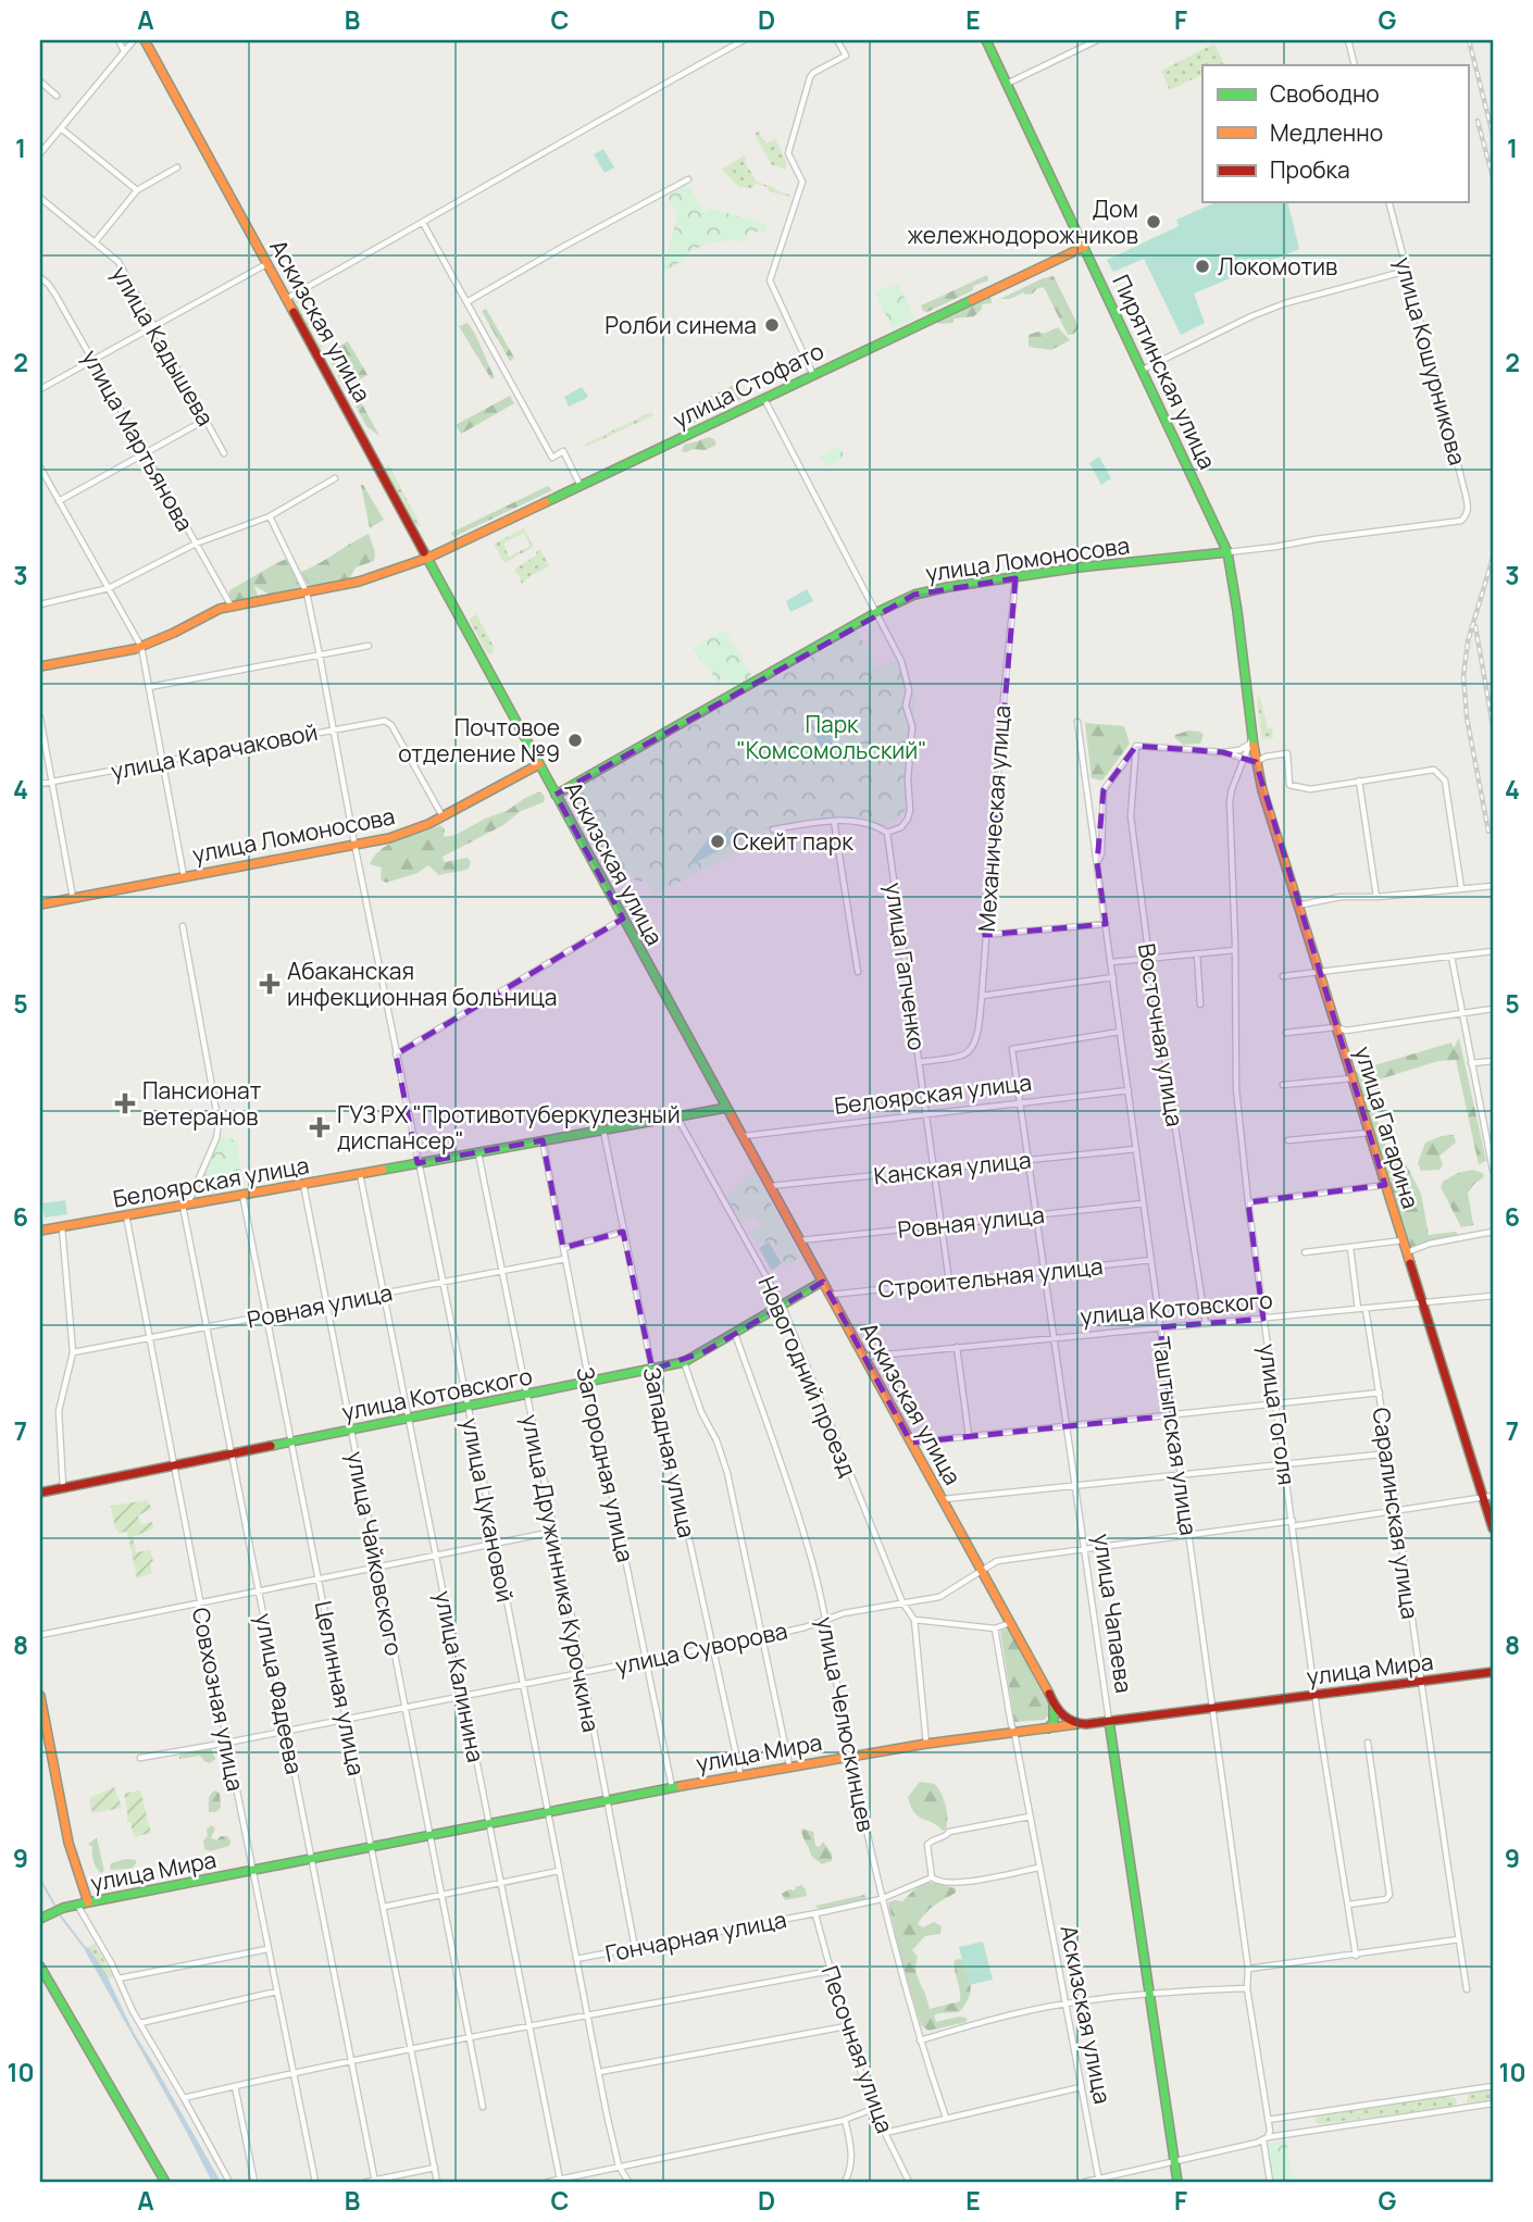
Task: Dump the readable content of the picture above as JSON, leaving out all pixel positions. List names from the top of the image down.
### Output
{
  "streets": {
    "street": [
      "Аскизская улица",
      "улица Кадышева",
      "улица Кошурникова",
      "Пирятинская улица",
      "улица Стофато",
      "улица Мартьянова",
      "улица Ломоносова",
      "улица Карачаковой",
      "Механическая улица",
      "улица Гапченко",
      "Восточная улица",
      "Белоярская улица",
      "улица Гагарина",
      "Канская улица",
      "Ровная улица",
      "Строительная улица",
      "улица Котовского",
      "Новогодний проезд",
      "улица Гоголя",
      "Таштыпская улица",
      "Западная улица",
      "Загородная улица",
      "улица Цукановой",
      "Саралинская улица",
      "улица Чайковского",
      "улица Дружинника Курочкина",
      "улица Чапаева",
      "улица Суворова",
      "улица Мира",
      "улица Калинина",
      "Целинная улица",
      "улица Фадеева",
      "Совхозная улица",
      "улица Челюскинцев",
      "Гончарная улица",
      "Песочная улица"
    ]
  },
  "crossings": [
    ["Аскизская улица", "улица Стофато"],
    ["Аскизская улица", "улица Ломоносова"],
    ["Аскизская улица", "Белоярская улица"],
    ["Аскизская улица", "Канская улица"],
    ["Аскизская улица", "Ровная улица"],
    ["Аскизская улица", "Строительная улица"],
    ["Аскизская улица", "улица Котовского"],
    ["Аскизская улица", "улица Суворова"],
    ["Аскизская улица", "улица Мира"],
    ["улица Кошурникова", "улица Ломоносова"],
    ["Пирятинская улица", "улица Стофато"],
    ["Пирятинская улица", "улица Ломоносова"],
    ["Пирятинская улица", "улица Гагарина"],
    ["Пирятинская улица", "улица Гоголя"],
    ["улица Стофато", "улица Мартьянова"],
    ["улица Стофато", "улица Цукановой"],
    ["улица Ломоносова", "улица Карачаковой"],
    ["улица Ломоносова", "Механическая улица"],
    ["улица Ломоносова", "улица Цукановой"],
    ["улица Карачаковой", "улица Цукановой"],
    ["Механическая улица", "улица Гапченко"],
    ["улица Гапченко", "Белоярская улица"],
    ["улица Гапченко", "Канская улица"],
    ["улица Гапченко", "Ровная улица"],
    ["улица Гапченко", "Строительная улица"],
    ["Восточная улица", "улица Котовского"],
    ["Белоярская улица", "Новогодний проезд"],
    ["Белоярская улица", "Таштыпская улица"],
    ["Белоярская улица", "Западная улица"],
    ["Белоярская улица", "Загородная улица"],
    ["Белоярская улица", "улица Цукановой"],
    ["Белоярская улица", "улица Чайковского"],
    ["Белоярская улица", "улица Дружинника Курочкина"],
    ["Белоярская улица", "улица Чапаева"],
    ["Белоярская улица", "улица Калинина"],
    ["Белоярская улица", "Целинная улица"],
    ["Белоярская улица", "улица Фадеева"],
    ["Белоярская улица", "Совхозная улица"],
    ["улица Гагарина", "улица Котовского"],
    ["улица Гагарина", "улица Гоголя"],
    ["улица Гагарина", "улица Суворова"],
    ["Канская улица", "Таштыпская улица"],
    ["Канская улица", "улица Чапаева"],
    ["Ровная улица", "Таштыпская улица"],
    ["Ровная улица", "Загородная улица"],
    ["Ровная улица", "улица Цукановой"],
    ["Ровная улица", "улица Чайковского"],
    ["Ровная улица", "улица Дружинника Курочкина"],
    ["Ровная улица", "улица Чапаева"],
    ["Ровная улица", "улица Калинина"],
    ["Ровная улица", "Целинная улица"],
    ["Ровная улица", "улица Фадеева"],
    ["Ровная улица", "Совхозная улица"],
    ["Строительная улица", "Таштыпская улица"],
    ["Строительная улица", "улица Чапаева"],
    ["улица Котовского", "Новогодний проезд"],
    ["улица Котовского", "улица Гоголя"],
    ["улица Котовского", "Таштыпская улица"],
    ["улица Котовского", "Западная улица"],
    ["улица Котовского", "Загородная улица"],
    ["улица Котовского", "улица Цукановой"],
    ["улица Котовского", "Саралинская улица"],
    ["улица Котовского", "улица Чайковского"],
    ["улица Котовского", "улица Дружинника Курочкина"],
    ["улица Котовского", "улица Чапаева"],
    ["улица Котовского", "улица Калинина"],
    ["улица Котовского", "Целинная улица"],
    ["улица Котовского", "улица Фадеева"],
    ["улица Котовского", "Совхозная улица"],
    ["улица Котовского", "улица Челюскинцев"],
    ["Новогодний проезд", "улица Суворова"],
    ["улица Гоголя", "улица Суворова"],
    ["улица Гоголя", "улица Мира"],
    ["Таштыпская улица", "улица Чапаева"],
    ["Таштыпская улица", "улица Суворова"],
    ["Таштыпская улица", "улица Мира"],
    ["Западная улица", "улица Суворова"],
    ["Западная улица", "улица Мира"],
    ["Загородная улица", "улица Суворова"],
    ["Загородная улица", "улица Мира"],
    ["улица Цукановой", "улица Суворова"],
    ["улица Цукановой", "улица Мира"],
    ["улица Цукановой", "Гончарная улица"],
    ["Саралинская улица", "улица Суворова"],
    ["Саралинская улица", "улица Мира"],
    ["улица Чайковского", "улица Суворова"],
    ["улица Чайковского", "улица Мира"],
    ["улица Дружинника Курочкина", "улица Суворова"],
    ["улица Дружинника Курочкина", "улица Мира"],
    ["улица Дружинника Курочкина", "Гончарная улица"],
    ["улица Чапаева", "улица Суворова"],
    ["улица Чапаева", "улица Мира"],
    ["улица Суворова", "улица Калинина"],
    ["улица Суворова", "Целинная улица"],
    ["улица Суворова", "улица Фадеева"],
    ["улица Суворова", "Совхозная улица"],
    ["улица Суворова", "улица Челюскинцев"],
    ["улица Мира", "улица Калинина"],
    ["улица Мира", "Целинная улица"],
    ["улица Мира", "улица Фадеева"],
    ["улица Мира", "Совхозная улица"],
    ["улица Мира", "улица Челюскинцев"],
    ["улица Челюскинцев", "Гончарная улица"],
    ["Гончарная улица", "Песочная улица"]
  ],
  "parks": ["Парк \"Комсомольский\""],
  "places": {
    "other": [
      "Дом жележнодорожников",
      "Локомотив",
      "Ролби синема",
      "Почтовое отделение №9",
      "Скейт парк"
    ],
    "health": ["Абаканская инфекционная больница", "Пансионат ветеранов", "ГУЗ РХ \"Противотуберкулезный диспансер\""]
  },
  "legend": ["Свободно", "Медленно", "Пробка"],
  "grid": {
    "columns": [
      "A",
      "B",
      "C",
      "D",
      "E",
      "F",
      "G"
    ],
    "rows": [
      "1",
      "2",
      "3",
      "4",
      "5",
      "6",
      "7",
      "8",
      "9",
      "10"
    ]
  }
}
